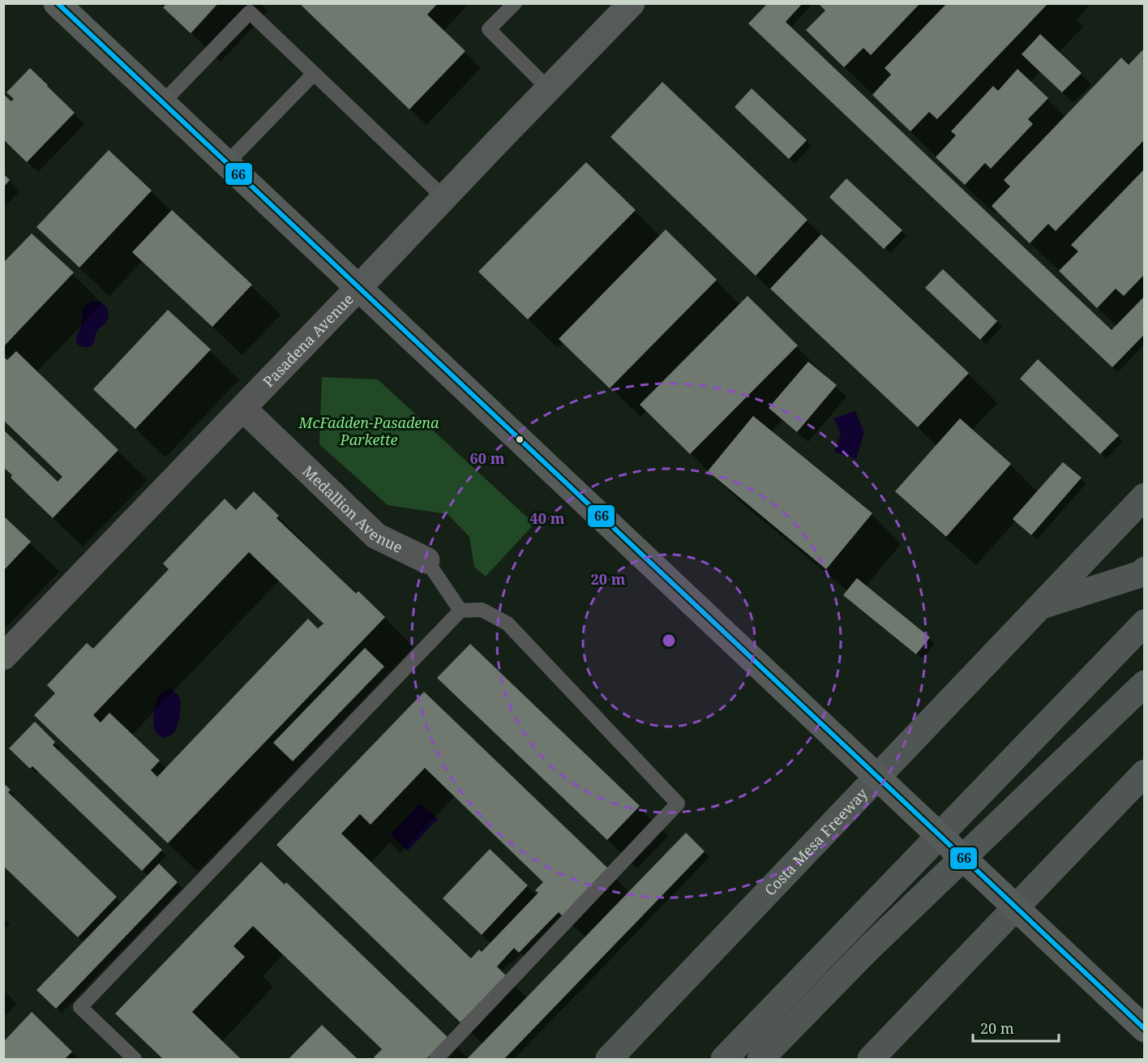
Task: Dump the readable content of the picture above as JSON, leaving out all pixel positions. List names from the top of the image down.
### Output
{
  "streets": {
    "highway": ["Costa Mesa Freeway"],
    "main road": ["Pasadena Avenue"],
    "street": ["Medallion Avenue"]
  },
  "crossings": [
    ["Pasadena Avenue", "Medallion Avenue"]
  ],
  "parks": ["McFadden-Pasadena Parkette"],
  "lines": ["transit line 66"],
  "scale_bar": "20 m",
  "rings": ["60 m", "40 m", "20 m"]
}
